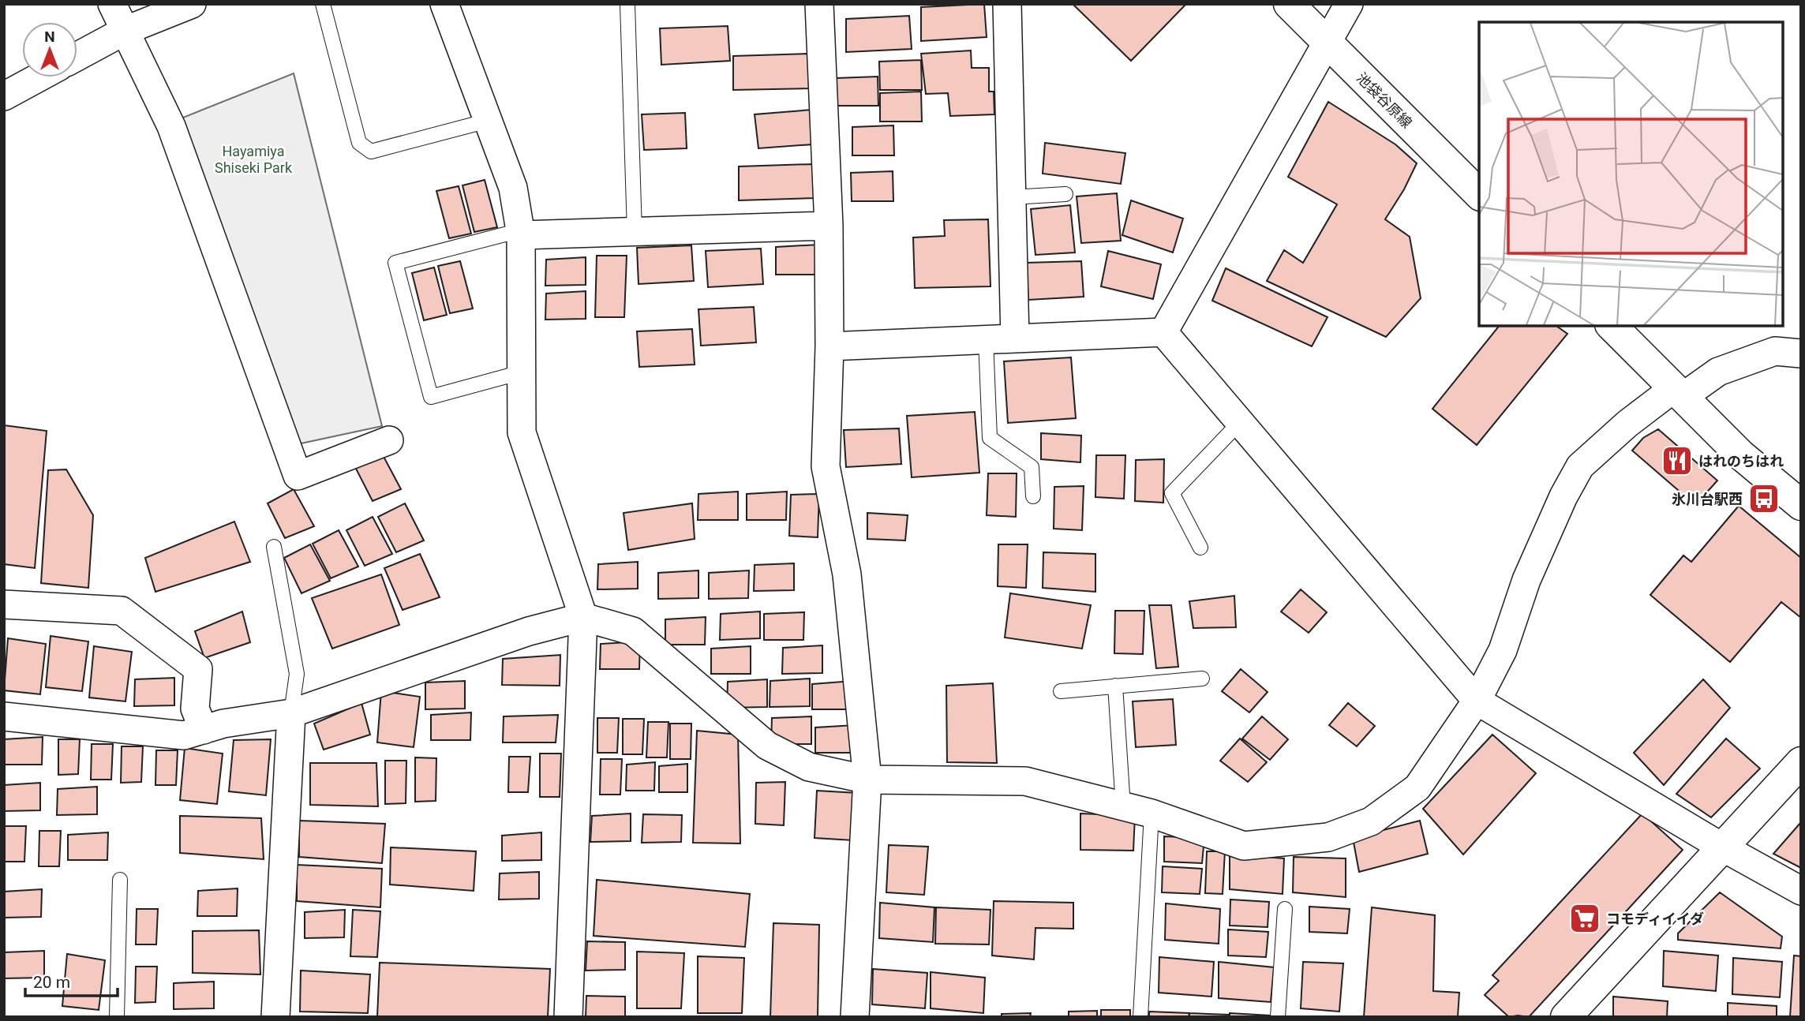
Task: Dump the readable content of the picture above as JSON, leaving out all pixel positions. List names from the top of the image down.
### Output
{
  "streets": {
    "main road": ["池袋谷原線"]
  },
  "parks": ["Hayamiya Shiseki Park"],
  "places": {
    "restaurant": ["はれのちはれ"],
    "bus stop": ["氷川台駅西"],
    "supermarket": ["コモディイイダ"]
  },
  "scale_bar": "20 m",
  "north": "top"
}
